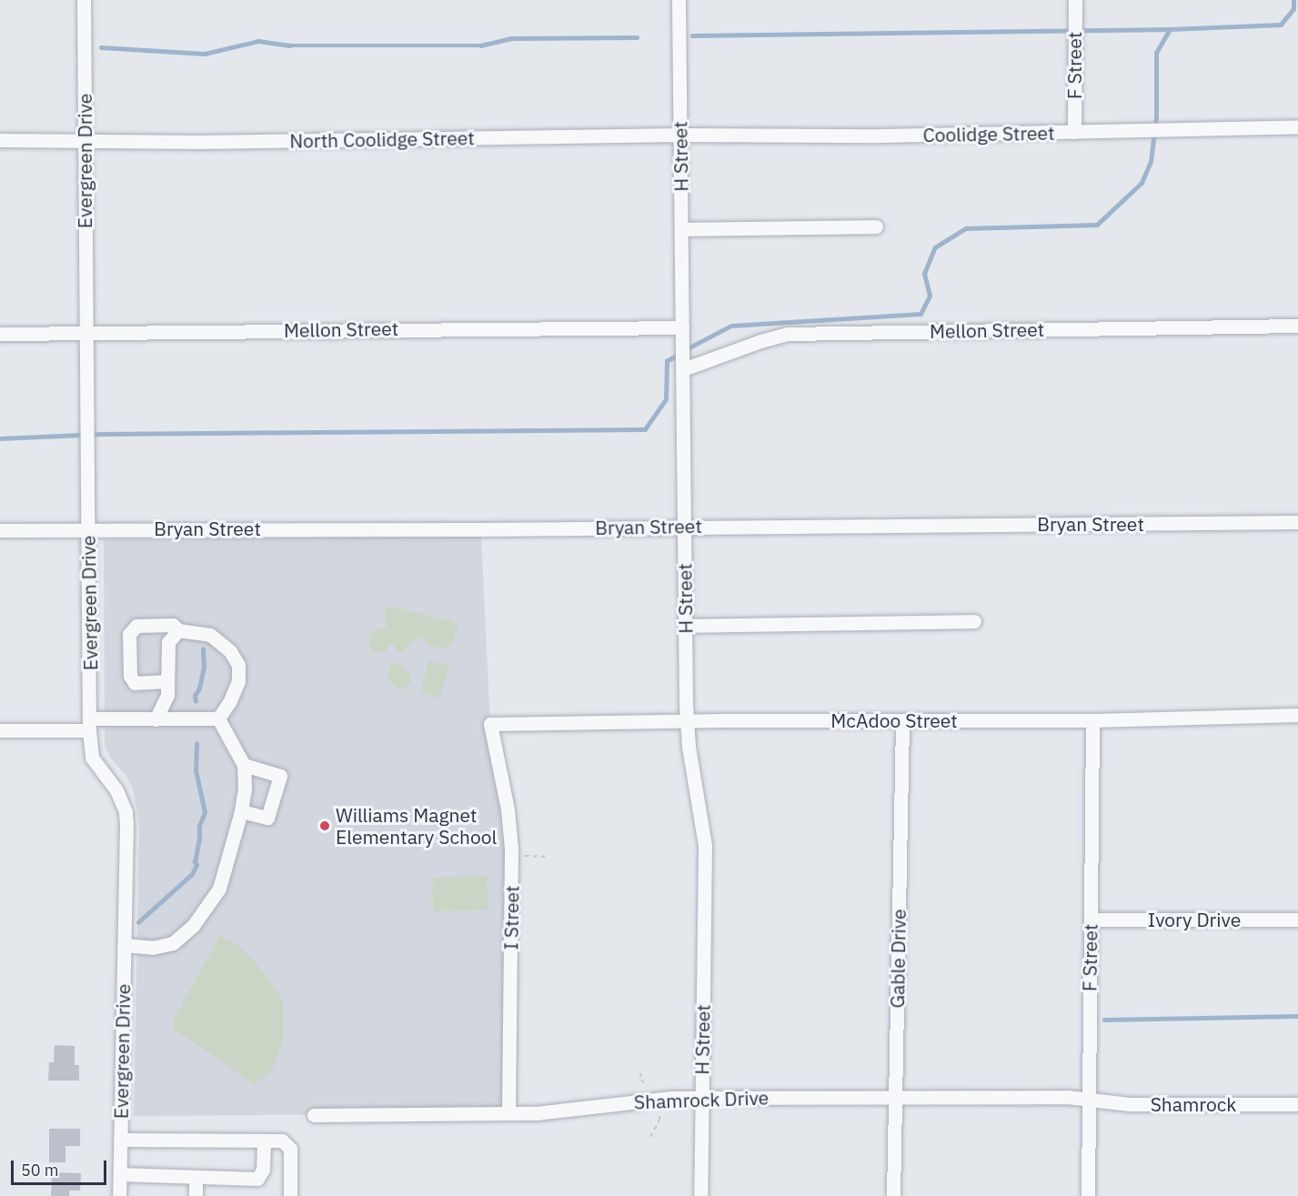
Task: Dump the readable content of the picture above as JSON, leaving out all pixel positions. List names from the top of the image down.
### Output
{
  "streets": {
    "street": [
      "F Street",
      "Coolidge Street",
      "North Coolidge Street",
      "H Street",
      "Evergreen Drive",
      "Mellon Street",
      "Bryan Street",
      "McAdoo Street",
      "I Street",
      "Ivory Drive",
      "Gable Drive",
      "Shamrock Drive",
      "Shamrock"
    ]
  },
  "crossings": [
    ["F Street", "Coolidge Street"],
    ["F Street", "McAdoo Street"],
    ["F Street", "Ivory Drive"],
    ["F Street", "Shamrock Drive"],
    ["F Street", "Shamrock"],
    ["Coolidge Street", "North Coolidge Street"],
    ["Coolidge Street", "H Street"],
    ["North Coolidge Street", "H Street"],
    ["North Coolidge Street", "Evergreen Drive"],
    ["H Street", "Mellon Street"],
    ["H Street", "Bryan Street"],
    ["H Street", "McAdoo Street"],
    ["H Street", "Shamrock Drive"],
    ["Evergreen Drive", "Mellon Street"],
    ["Evergreen Drive", "Bryan Street"],
    ["McAdoo Street", "I Street"],
    ["McAdoo Street", "Gable Drive"],
    ["I Street", "Shamrock Drive"],
    ["Gable Drive", "Shamrock Drive"],
    ["Shamrock Drive", "Shamrock"]
  ],
  "places": ["Williams Magnet Elementary School"],
  "scale_bar": "50 m"
}
